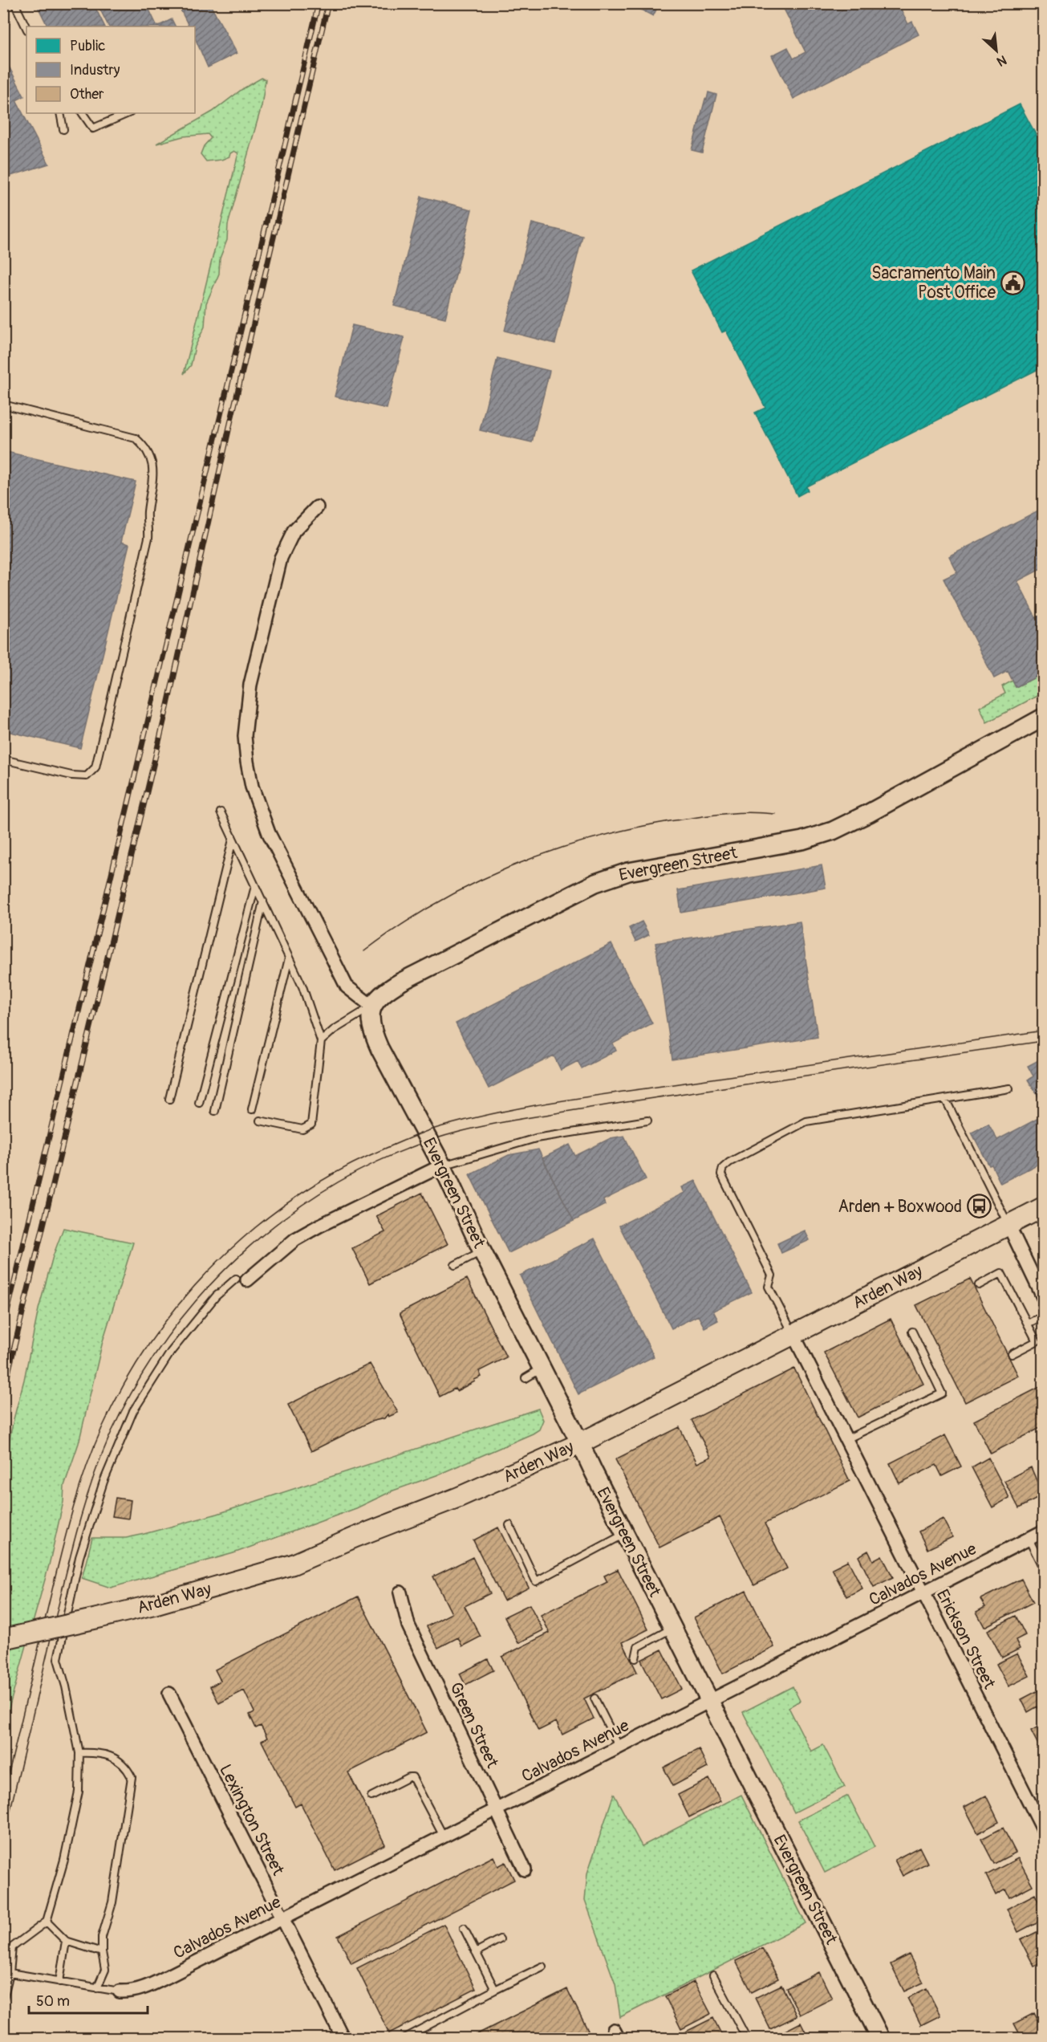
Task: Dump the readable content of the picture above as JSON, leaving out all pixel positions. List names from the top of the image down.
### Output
{
  "streets": {
    "main road": ["Arden Way"],
    "street": [
      "Evergreen Street",
      "Calvados Avenue",
      "Erickson Street",
      "Green Street",
      "Lexington Street"
    ]
  },
  "crossings": [
    ["Evergreen Street", "Arden Way"],
    ["Evergreen Street", "Calvados Avenue"],
    ["Arden Way", "Erickson Street"],
    ["Calvados Avenue", "Erickson Street"],
    ["Calvados Avenue", "Green Street"],
    ["Calvados Avenue", "Lexington Street"]
  ],
  "places": {
    "public building": ["Sacramento Main Post Office"],
    "bus stop": ["Arden + Boxwood"]
  },
  "legend": ["Public", "Industry", "Other"],
  "scale_bar": "50 m",
  "north": "bottom right"
}
